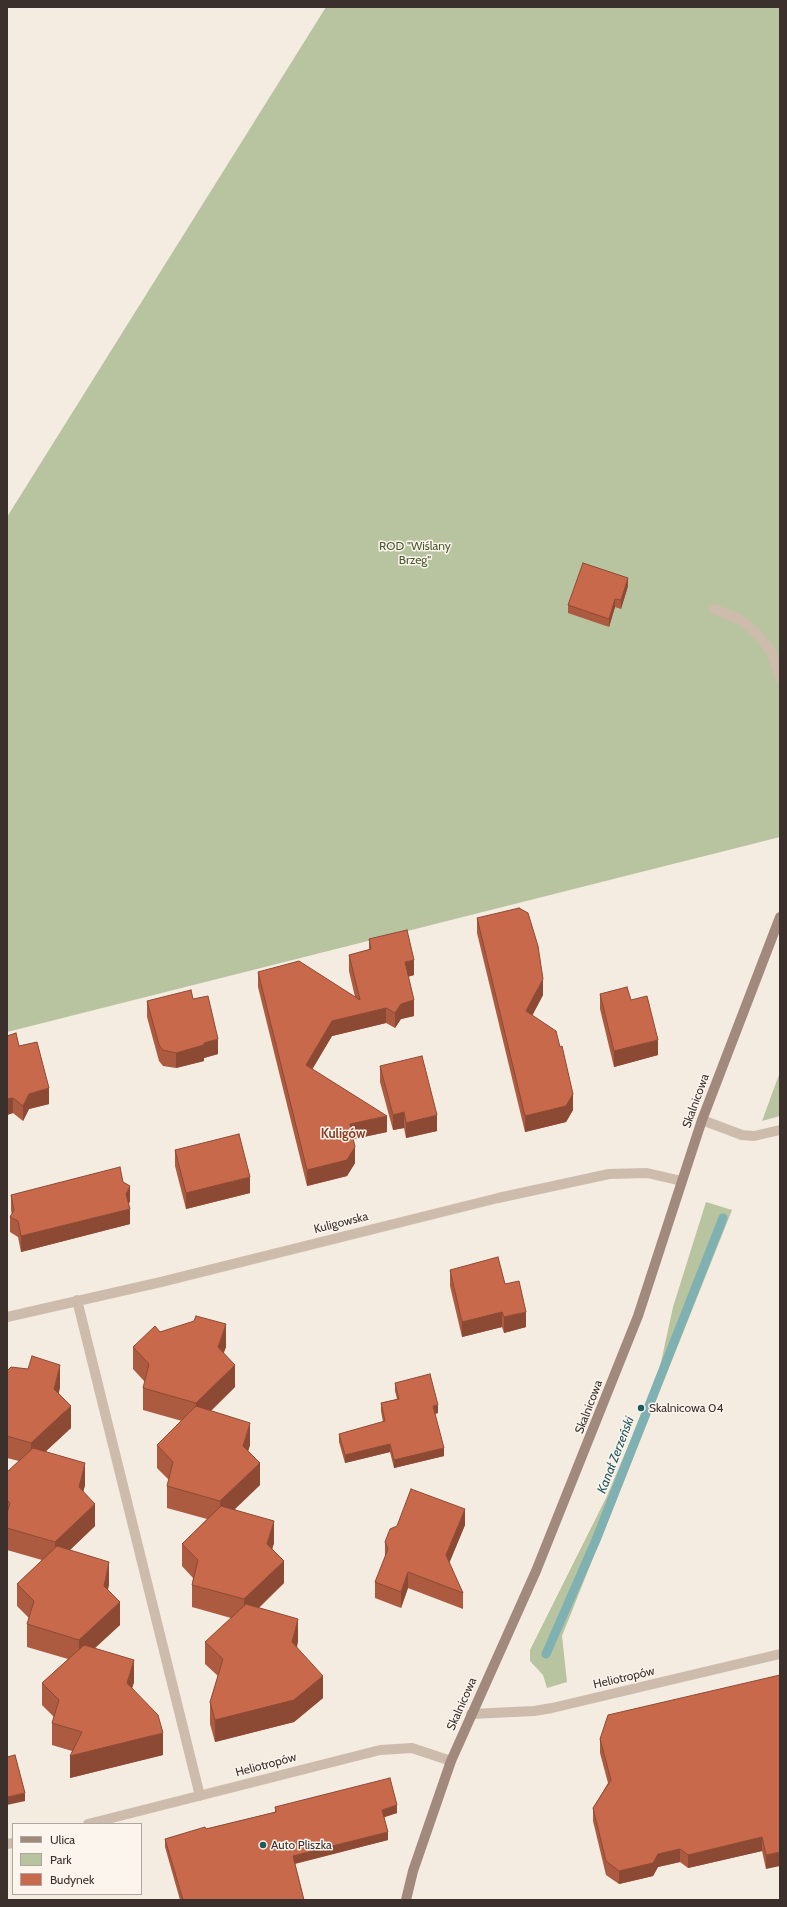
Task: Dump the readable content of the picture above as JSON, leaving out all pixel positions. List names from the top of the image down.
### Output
{
  "streets": {
    "street": ["Skalnicowa", "Kuligowska", "Heliotropów"]
  },
  "crossings": [
    ["Skalnicowa", "Kuligowska"],
    ["Skalnicowa", "Heliotropów"]
  ],
  "districts": ["Kuligów"],
  "water": ["Kanał Zerzeński"],
  "parks": ["ROD \"Wiślany Brzeg\""],
  "places": ["Skalnicowa 04", "Auto Pliszka"],
  "legend": ["Ulica", "Park", "Budynek"]
}
